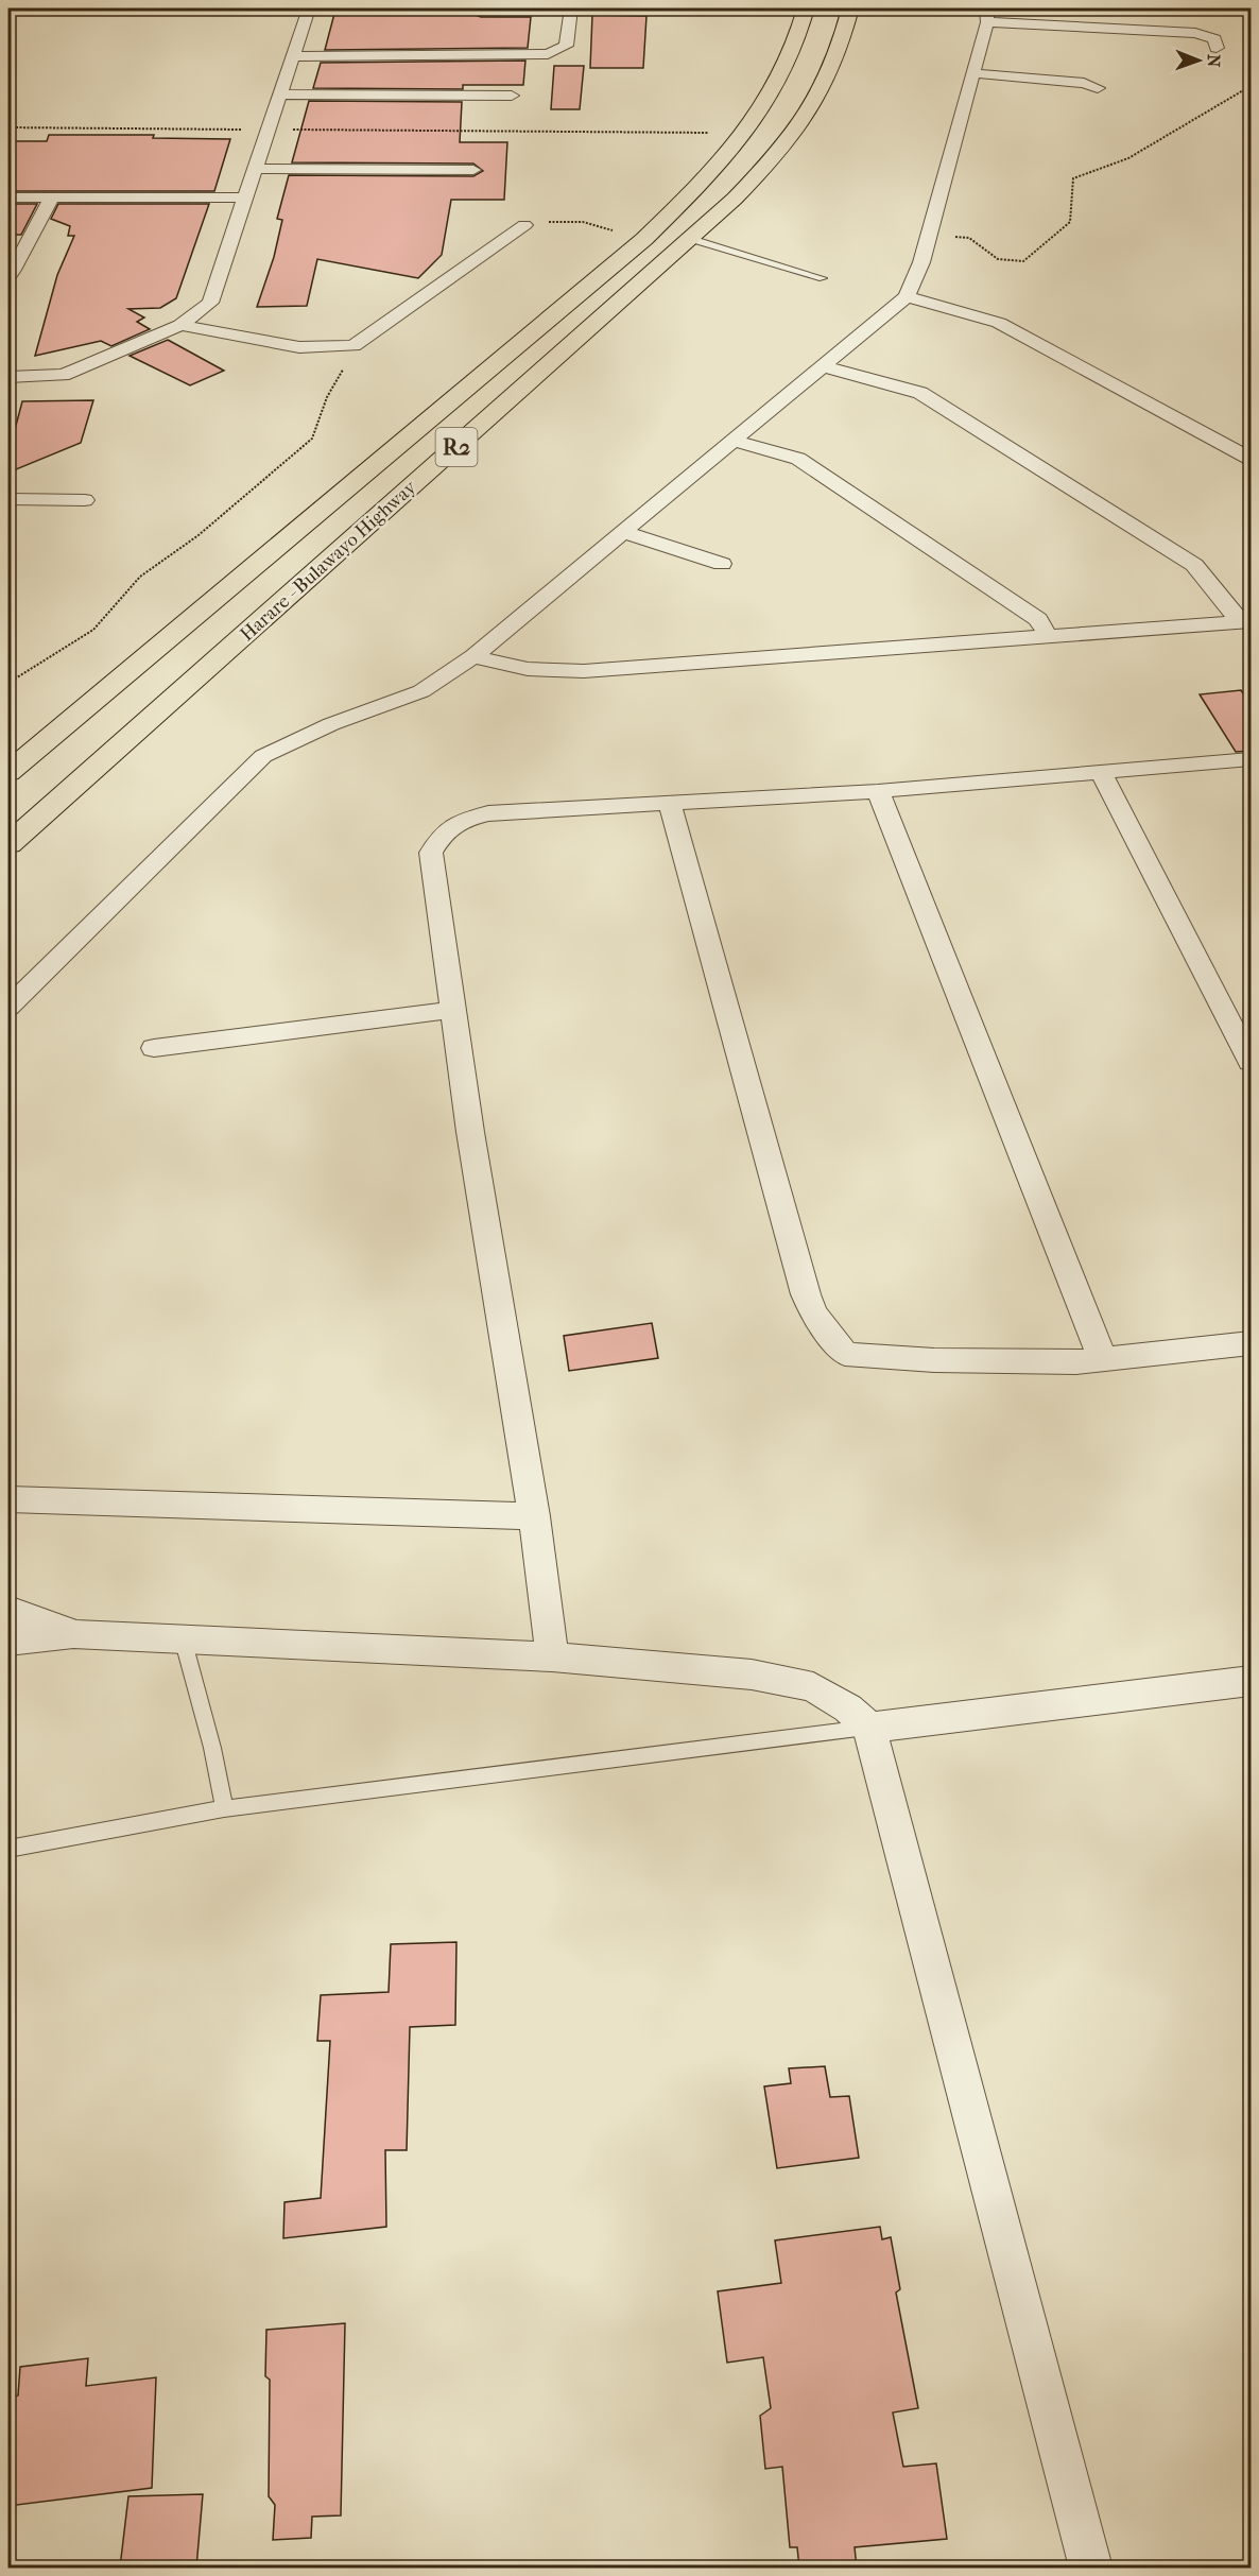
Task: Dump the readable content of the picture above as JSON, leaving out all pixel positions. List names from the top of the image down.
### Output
{
  "streets": {
    "highway": ["R2", "Harare - Bulawayo Highway"]
  },
  "north": "right"
}
